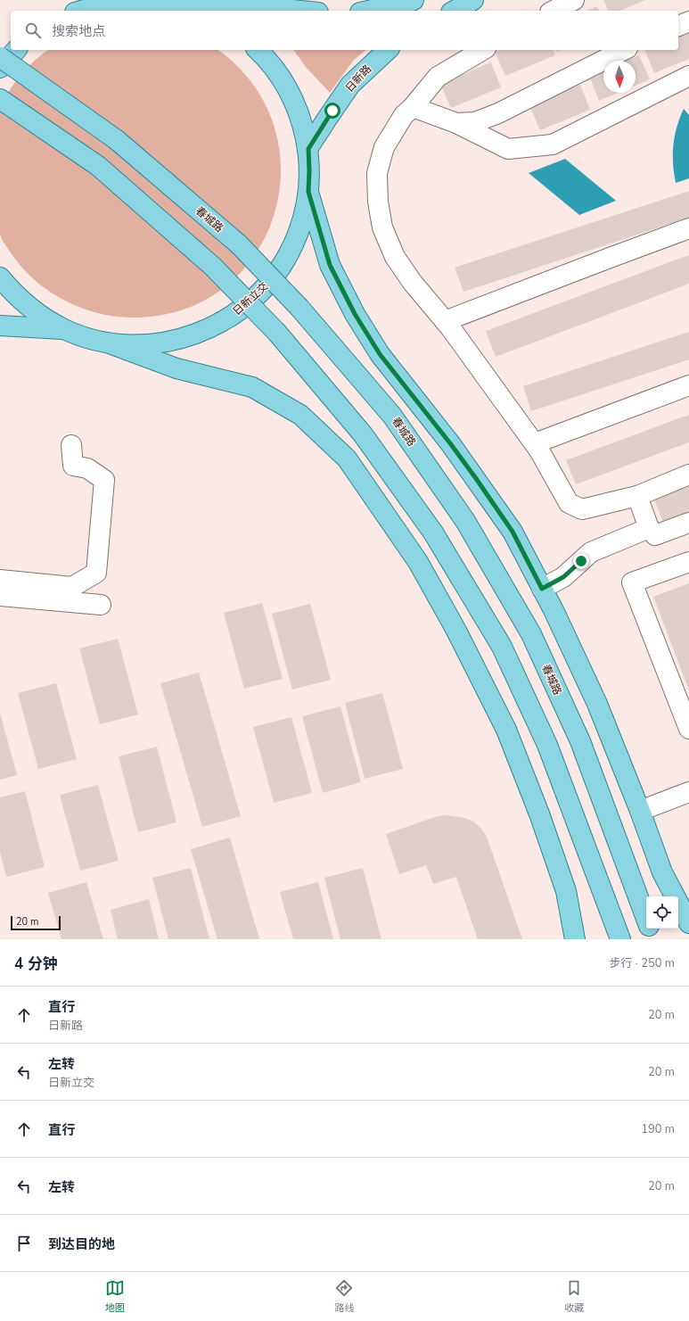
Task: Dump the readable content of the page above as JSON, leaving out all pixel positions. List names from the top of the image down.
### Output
{
  "streets": {
    "main road": ["日新路", "春城路", "日新立交"]
  },
  "crossings": [
    ["日新路", "日新立交"]
  ],
  "scale_bar": "20 m",
  "north": "bottom",
  "page": {
    "search": "搜索地点",
    "scale": "20 m",
    "heading": ["4 分钟", "步行 · 250 m"],
    "list": [
      ["直行", "日新路", "20 m"],
      ["左转", "日新立交", "20 m"],
      ["直行", "190 m"],
      ["左转", "20 m"],
      "到达目的地"
    ],
    "nav": ["地图", "路线", "收藏"]
  }
}
